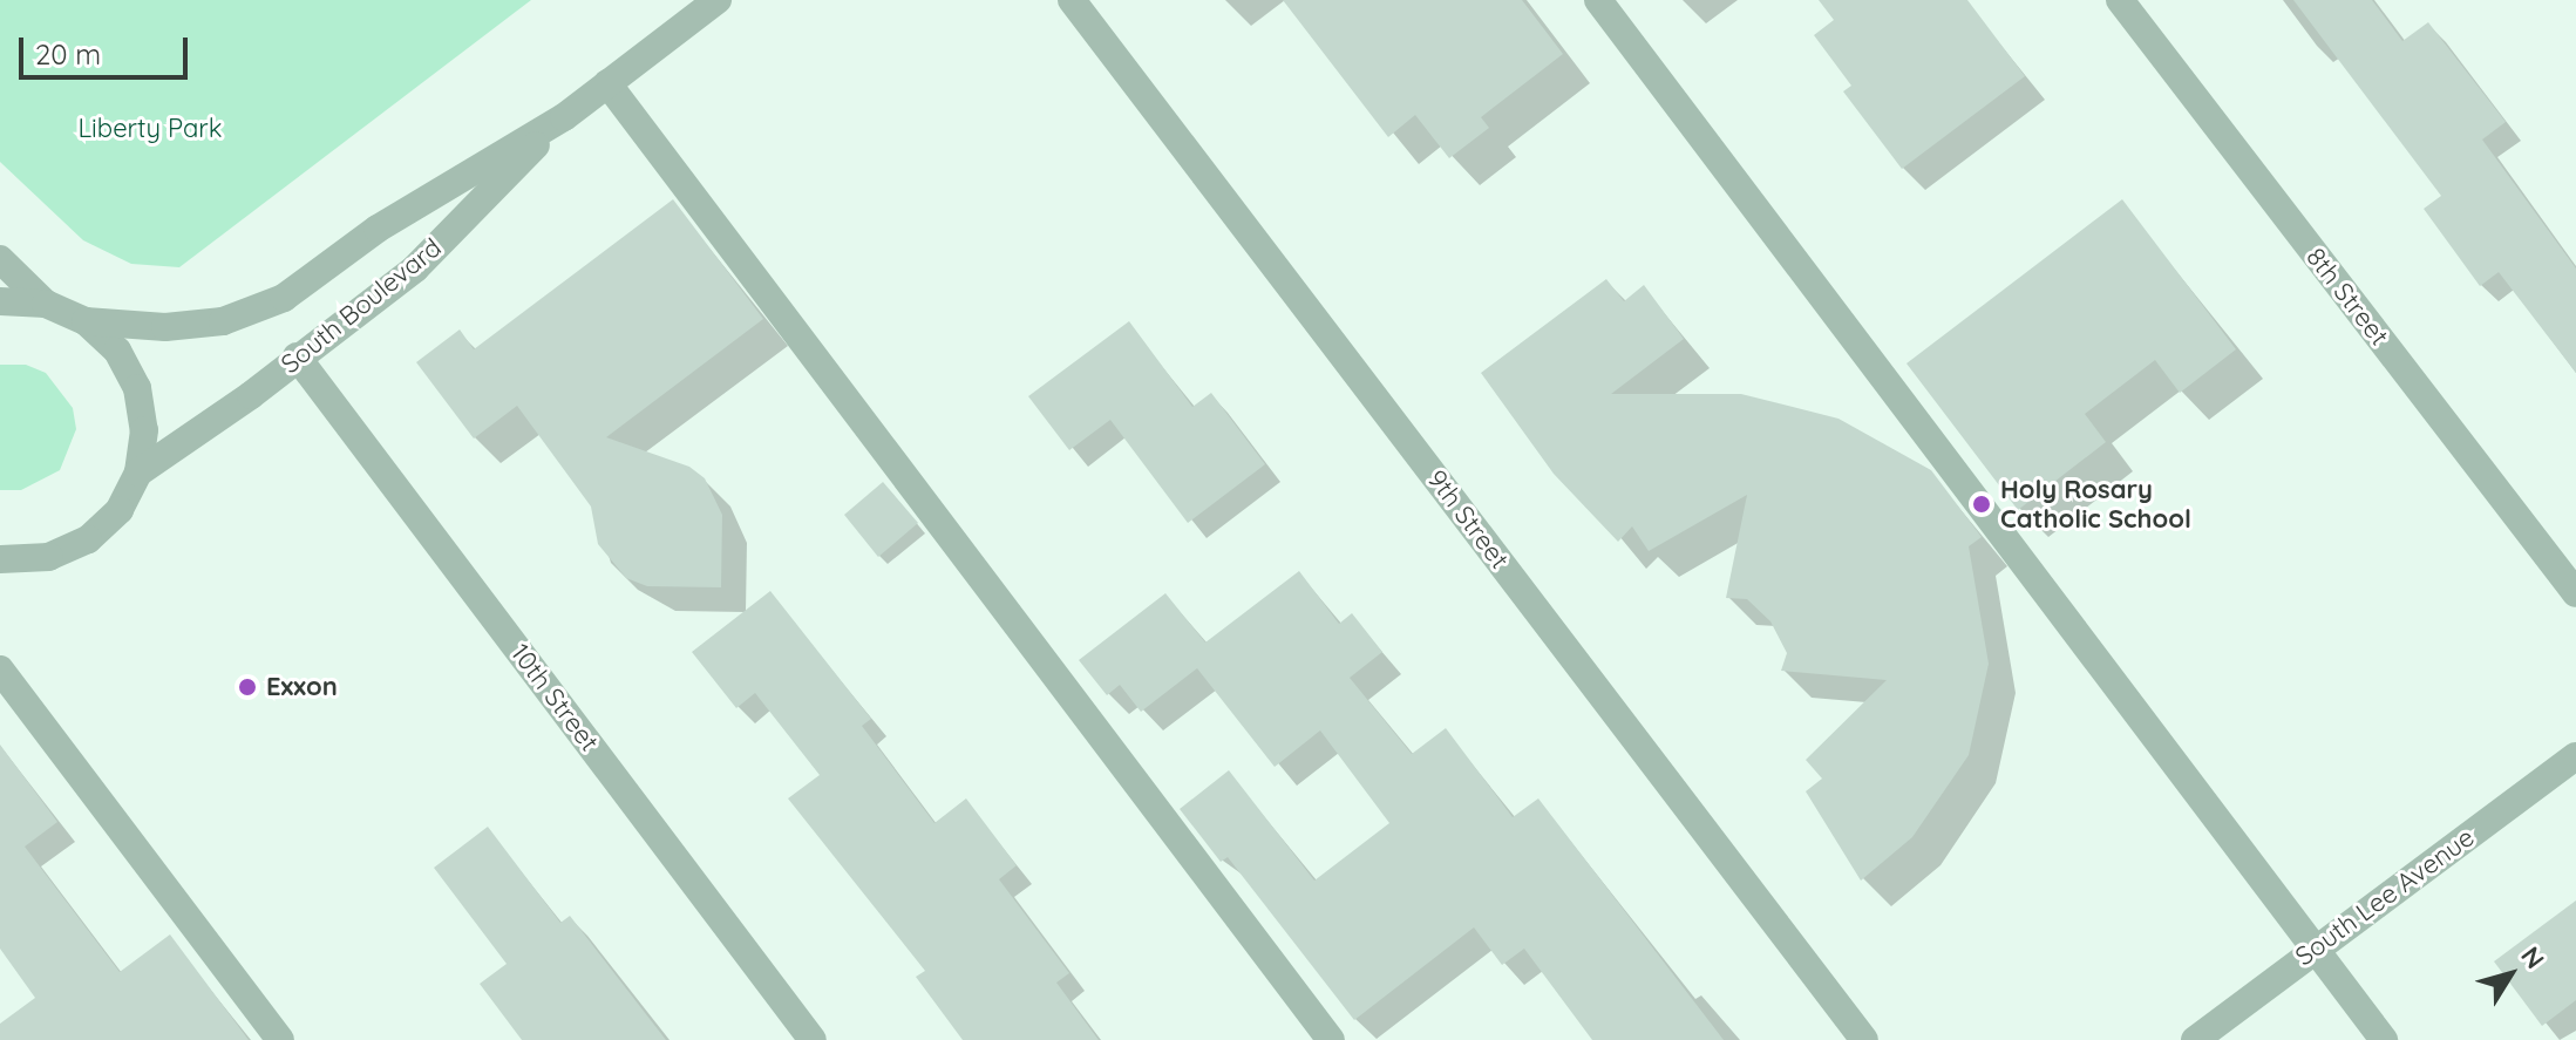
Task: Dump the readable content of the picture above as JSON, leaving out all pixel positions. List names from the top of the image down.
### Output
{
  "streets": {
    "street": [
      "8th Street",
      "South Boulevard",
      "9th Street",
      "10th Street",
      "South Lee Avenue"
    ]
  },
  "crossings": [
    ["South Boulevard", "10th Street"]
  ],
  "parks": ["Liberty Park"],
  "places": ["Holy Rosary Catholic School", "Exxon"],
  "scale_bar": "20 m",
  "north": "top right"
}
